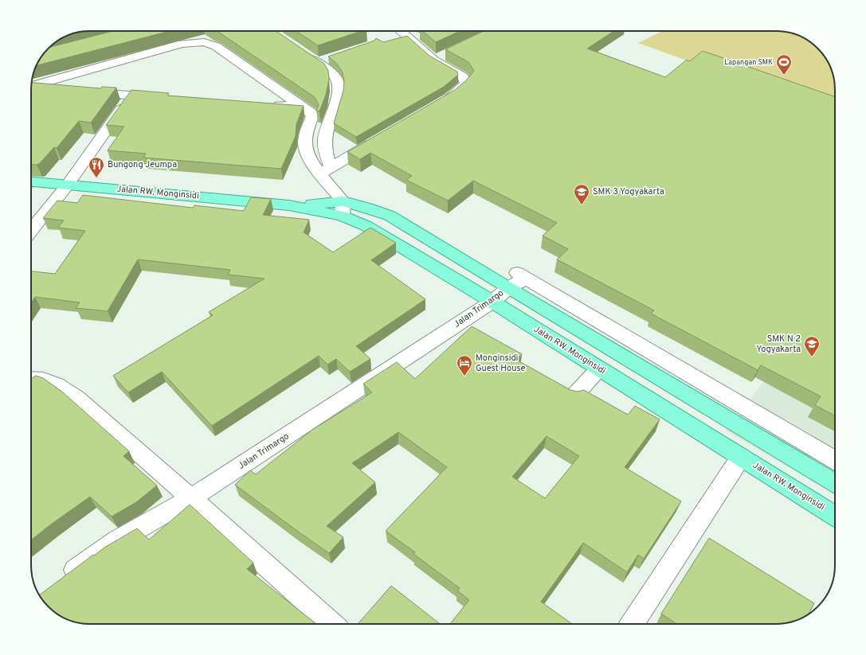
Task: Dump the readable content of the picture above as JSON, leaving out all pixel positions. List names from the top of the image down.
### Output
{
  "streets": {
    "main road": ["Jalan RW. Monginsidi"],
    "street": ["Jalan Trimargo"]
  },
  "crossings": [
    ["Jalan RW. Monginsidi", "Jalan Trimargo"]
  ],
  "places": {
    "sports": ["Lapangan SMK"],
    "restaurant": ["Bungong Jeumpa"],
    "school or university": ["SMK 3 Yogyakarta", "SMK N 2 Yogyakarta"],
    "hotel": ["Monginsidi Guest House"]
  }
}
